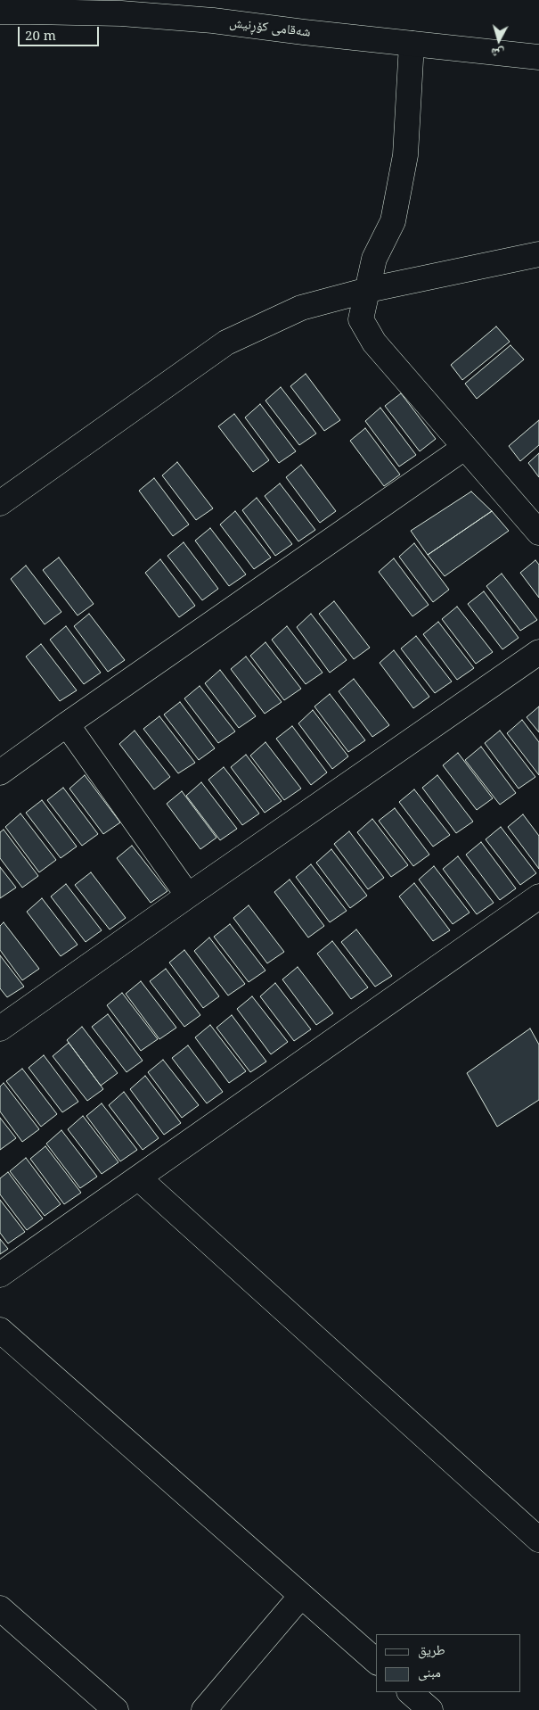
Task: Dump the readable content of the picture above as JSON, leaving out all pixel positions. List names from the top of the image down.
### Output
{
  "streets": {
    "street": ["شەقامی کۆڕنیش"]
  },
  "legend": ["طريق", "مبنى"],
  "scale_bar": "20 m",
  "north": "bottom"
}
